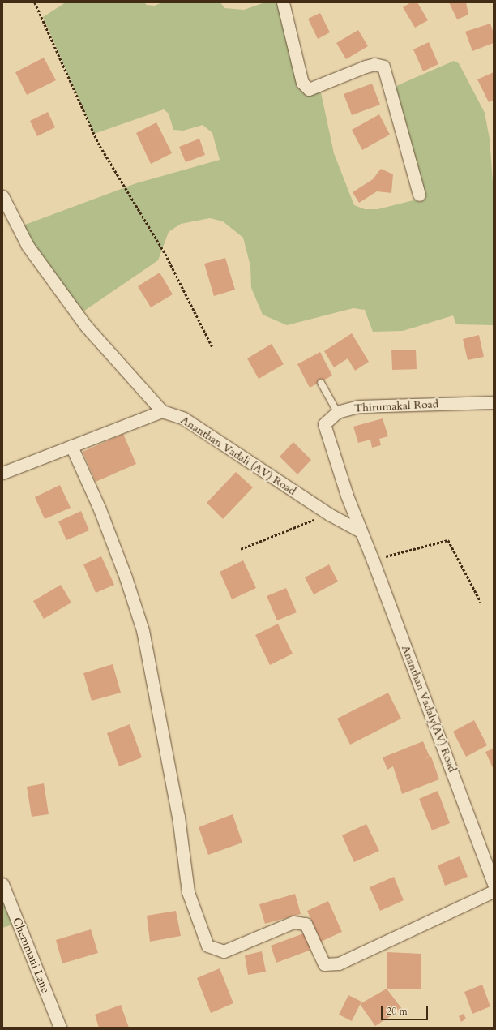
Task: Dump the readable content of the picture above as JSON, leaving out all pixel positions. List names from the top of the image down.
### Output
{
  "streets": {
    "street": [
      "Thirumakal Road",
      "Ananthan Vadali (AV) Road",
      "Ananthan Vadaly(AV) Road",
      "Chemmani Lane"
    ]
  },
  "crossings": [
    ["Thirumakal Road", "Ananthan Vadali (AV) Road"],
    ["Thirumakal Road", "Ananthan Vadaly(AV) Road"],
    ["Ananthan Vadali (AV) Road", "Ananthan Vadaly(AV) Road"]
  ],
  "scale_bar": "20 m"
}
